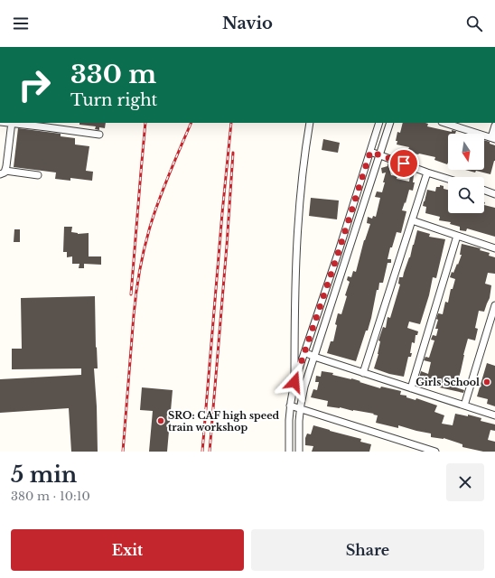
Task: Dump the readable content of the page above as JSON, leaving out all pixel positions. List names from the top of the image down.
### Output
{
  "places": ["Girls School", "SRO: CAF high speed train workshop"],
  "north": "bottom",
  "page": {
    "header": "Navio",
    "turn": ["330 m", "Turn right"],
    "heading": ["5 min", "380 m · 10:10"],
    "buttons": ["Exit", "Share"]
  }
}
